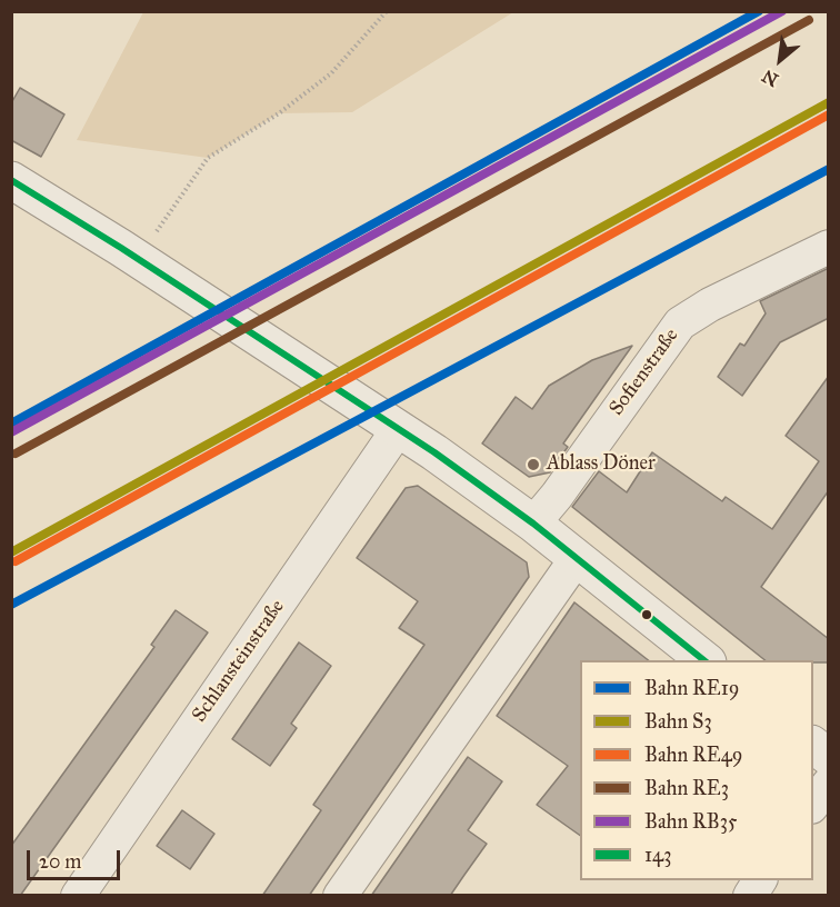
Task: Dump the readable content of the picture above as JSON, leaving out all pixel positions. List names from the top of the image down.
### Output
{
  "streets": {
    "street": ["Sofienstraße", "Schlansteinstraße"]
  },
  "places": ["Ablass Döner"],
  "lines": [
    "rail line RE19",
    "rail line RB35",
    "rail line RE3",
    "rail line S3",
    "rail line RE49",
    "transit line 143"
  ],
  "legend": [
    "Bahn RE19",
    "Bahn S3",
    "Bahn RE49",
    "Bahn RE3",
    "Bahn RB35",
    "143"
  ],
  "scale_bar": "20 m",
  "north": "bottom left"
}
